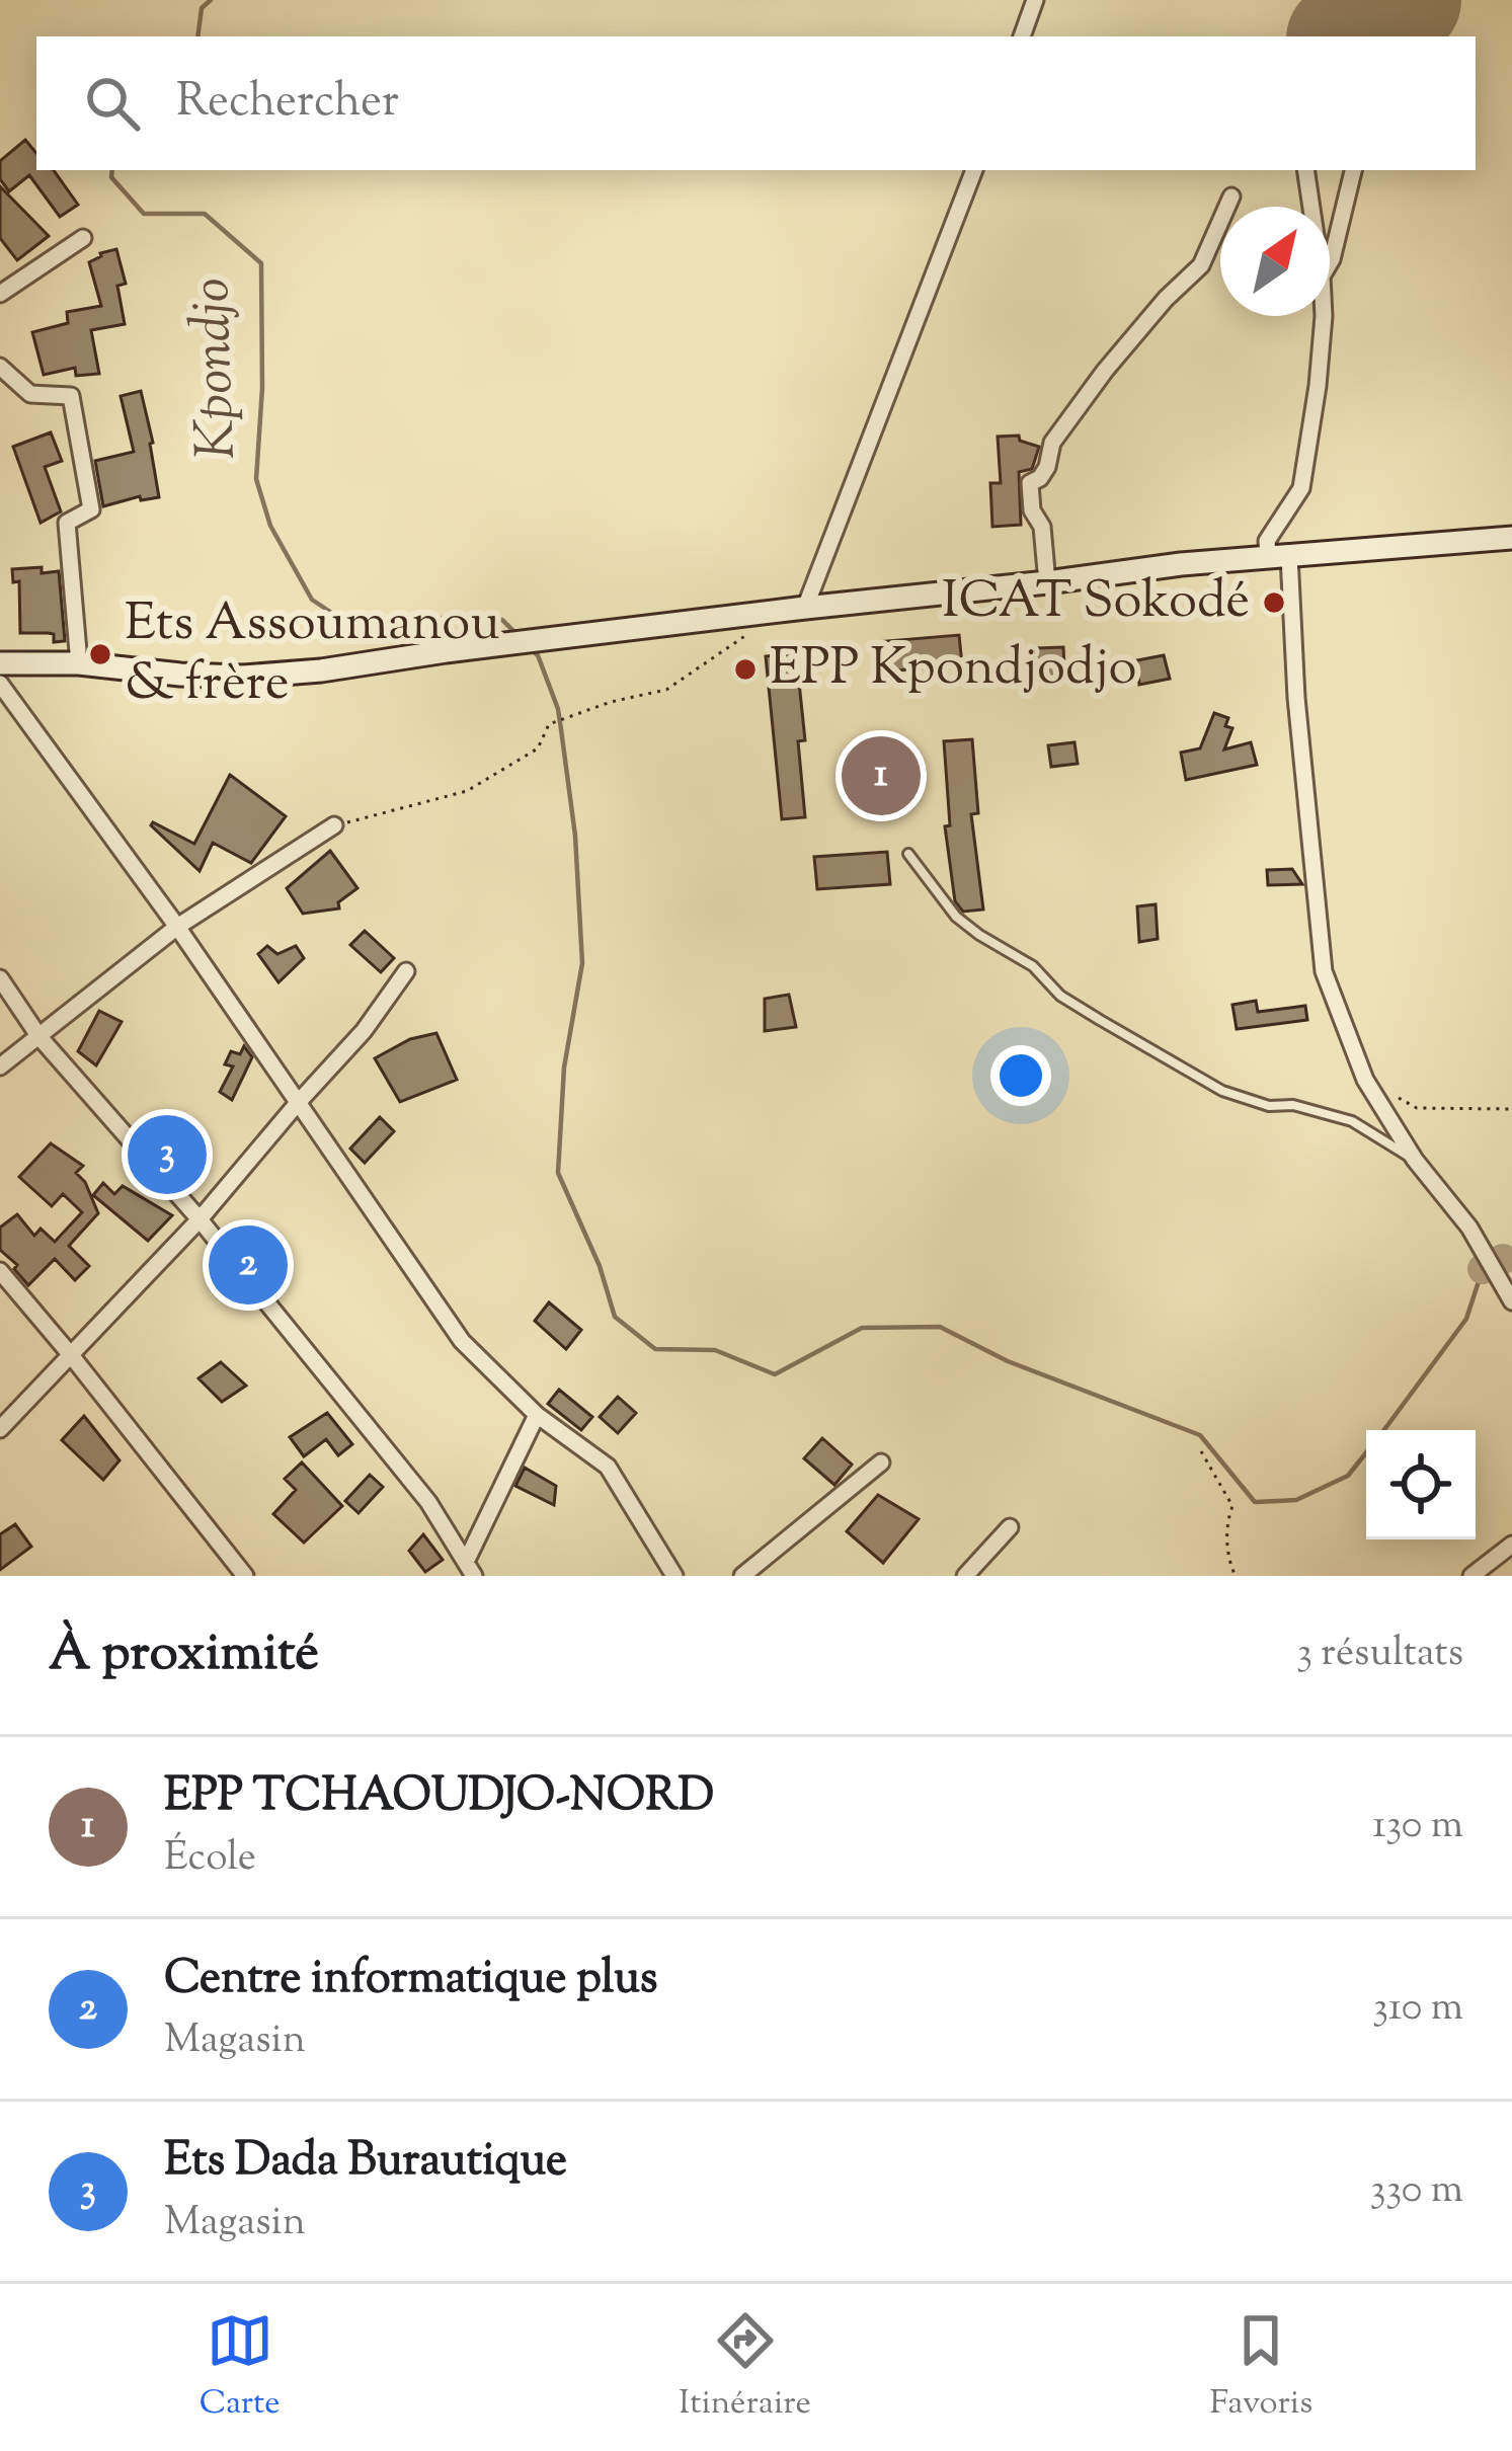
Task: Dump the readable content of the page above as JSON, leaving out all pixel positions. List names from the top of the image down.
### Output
{
  "water": ["Kpondjo"],
  "places": ["ICAT Sokodé", "Ets Assoumanou & frère", "EPP Kpondjodjo"],
  "north": "top right",
  "page": {
    "search": "Rechercher",
    "pins": ["1", "3", "2"],
    "heading": ["À proximité", "3 résultats"],
    "list": [
      {
        "mark": "1",
        "name": "EPP TCHAOUDJO-NORD",
        "note": "École",
        "value": "130 m"
      },
      {
        "mark": "2",
        "name": "Centre informatique plus",
        "note": "Magasin",
        "value": "310 m"
      },
      {
        "mark": "3",
        "name": "Ets Dada Burautique",
        "note": "Magasin",
        "value": "330 m"
      }
    ],
    "nav": ["Carte", "Itinéraire", "Favoris"]
  }
}
